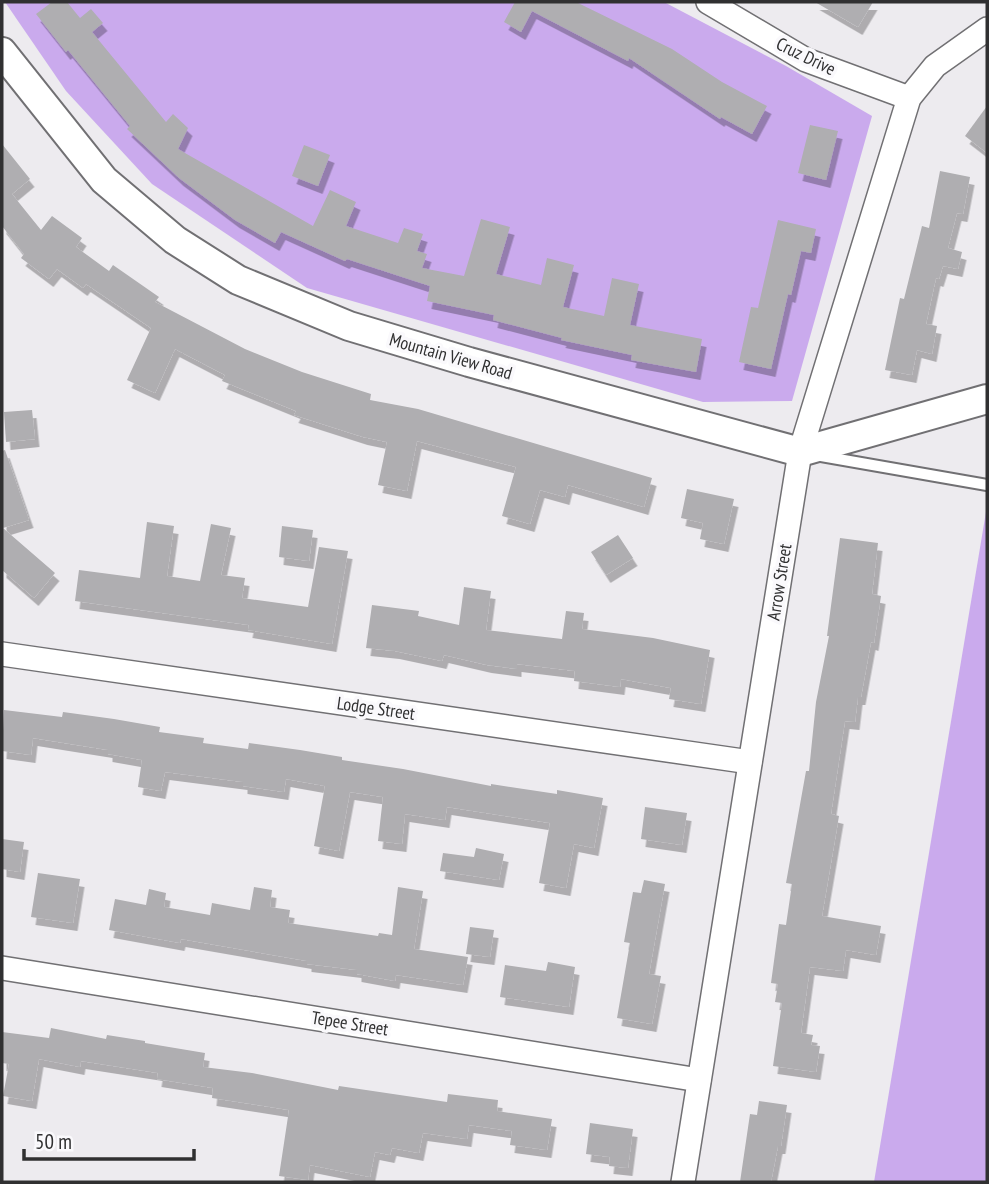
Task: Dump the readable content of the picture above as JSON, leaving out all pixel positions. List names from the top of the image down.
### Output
{
  "streets": {
    "street": [
      "Cruz Drive",
      "Mountain View Road",
      "Arrow Street",
      "Lodge Street",
      "Tepee Street"
    ]
  },
  "crossings": [
    ["Cruz Drive", "Arrow Street"],
    ["Mountain View Road", "Arrow Street"],
    ["Arrow Street", "Lodge Street"],
    ["Arrow Street", "Tepee Street"]
  ],
  "scale_bar": "50 m"
}
